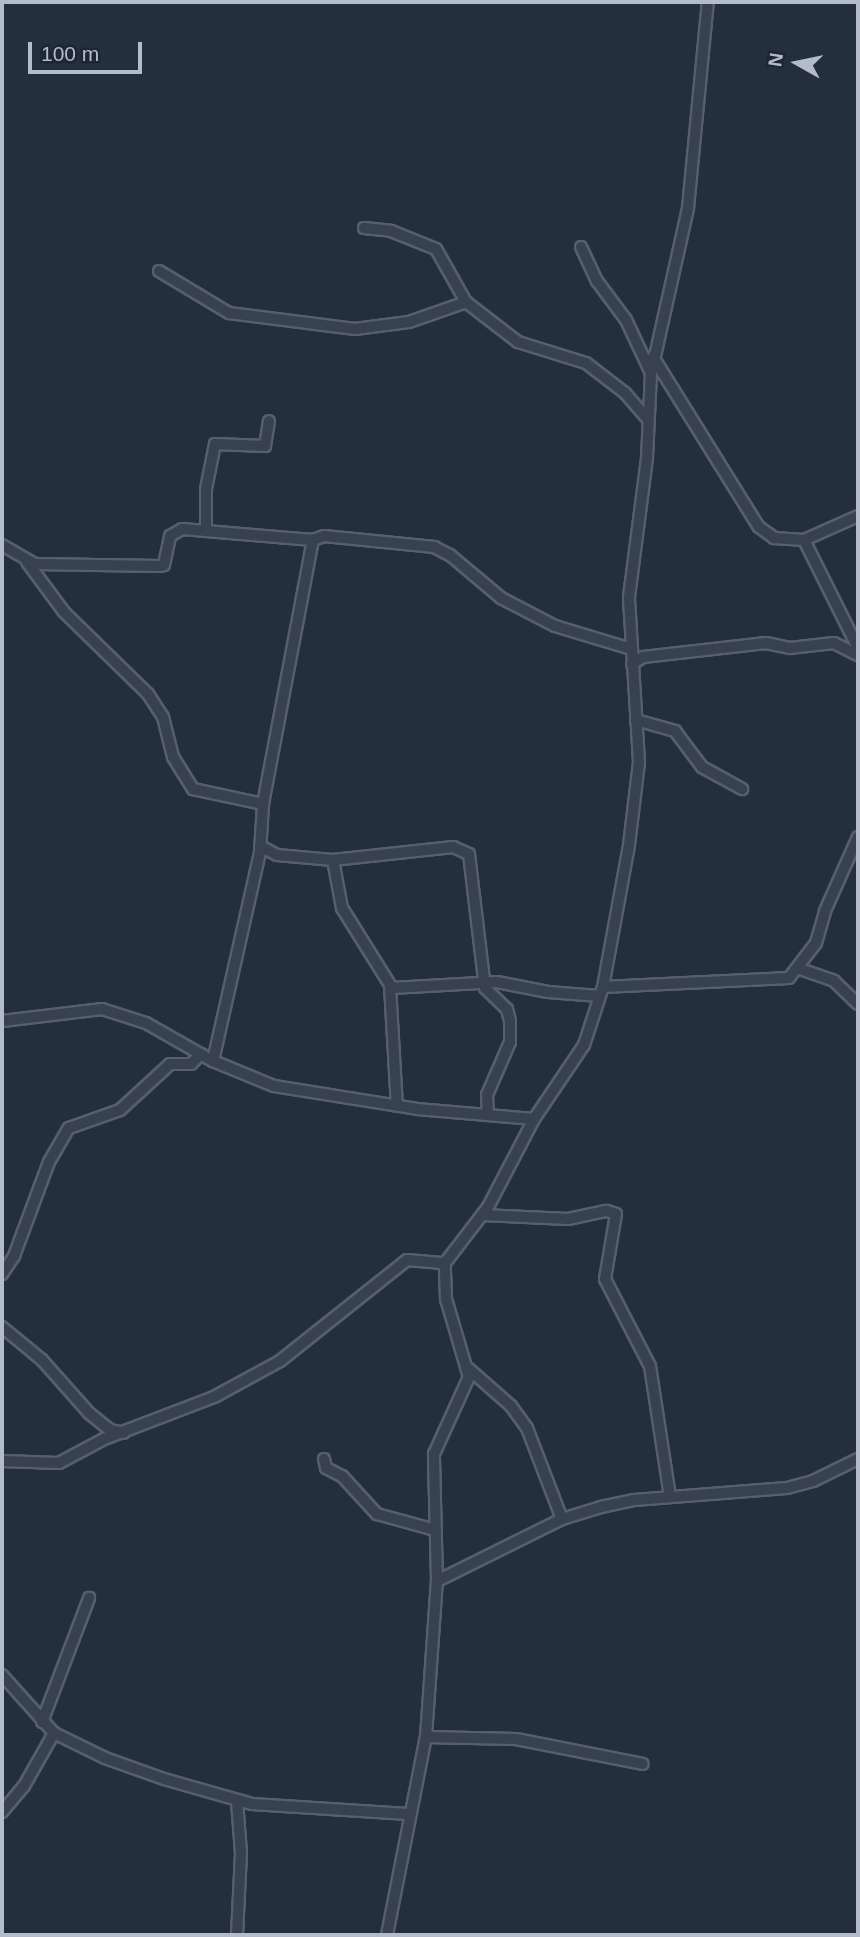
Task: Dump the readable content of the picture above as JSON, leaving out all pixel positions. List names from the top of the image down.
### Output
{
  "scale_bar": "100 m",
  "north": "left"
}
